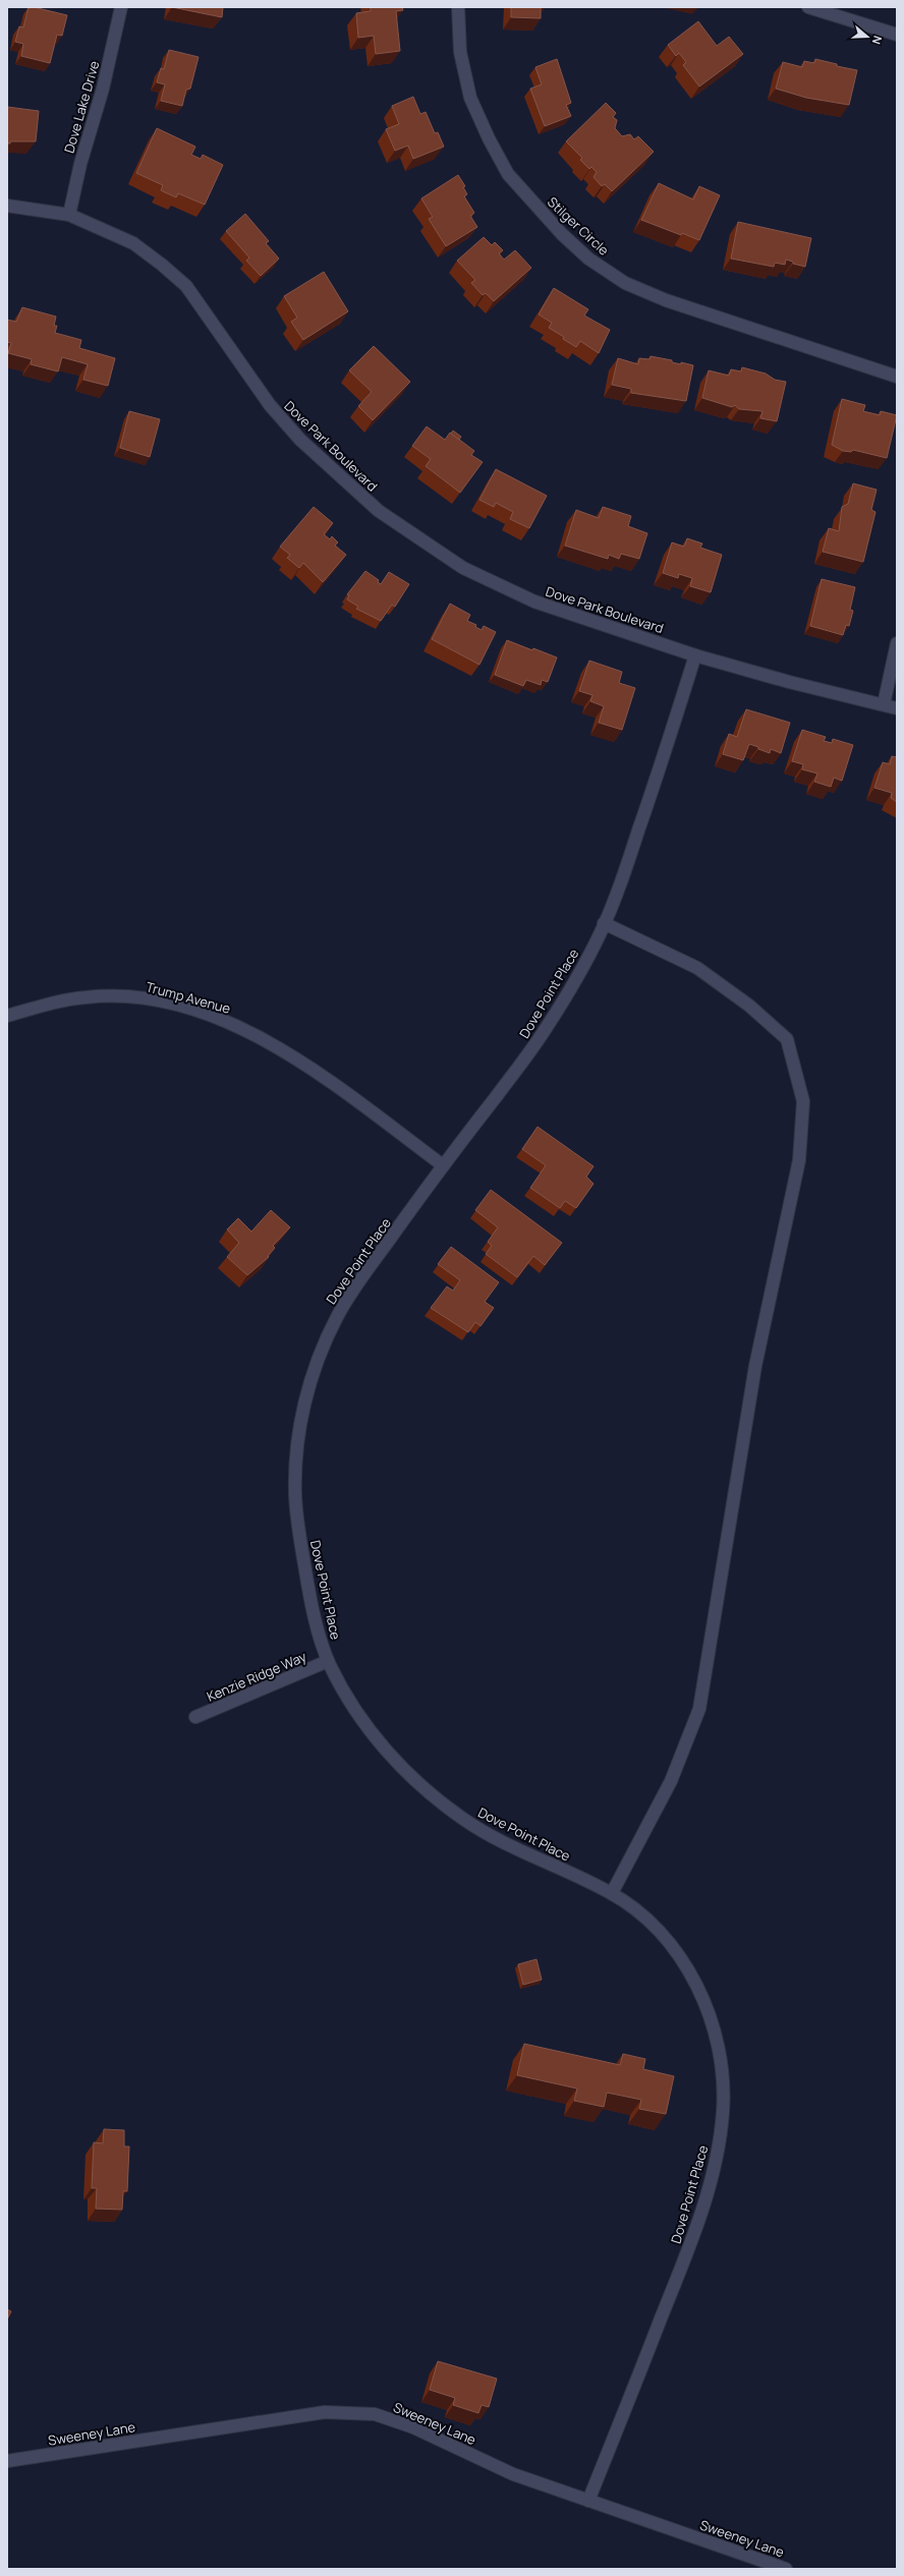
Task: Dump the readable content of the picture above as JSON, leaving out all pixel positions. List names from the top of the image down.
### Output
{
  "streets": {
    "street": [
      "Dove Lake Drive",
      "Stilger Circle",
      "Dove Park Boulevard",
      "Dove Point Place",
      "Trump Avenue",
      "Kenzie Ridge Way",
      "Sweeney Lane"
    ]
  },
  "crossings": [
    ["Dove Lake Drive", "Dove Park Boulevard"],
    ["Dove Park Boulevard", "Dove Point Place"],
    ["Dove Point Place", "Trump Avenue"],
    ["Dove Point Place", "Kenzie Ridge Way"],
    ["Dove Point Place", "Sweeney Lane"]
  ],
  "north": "right"
}
